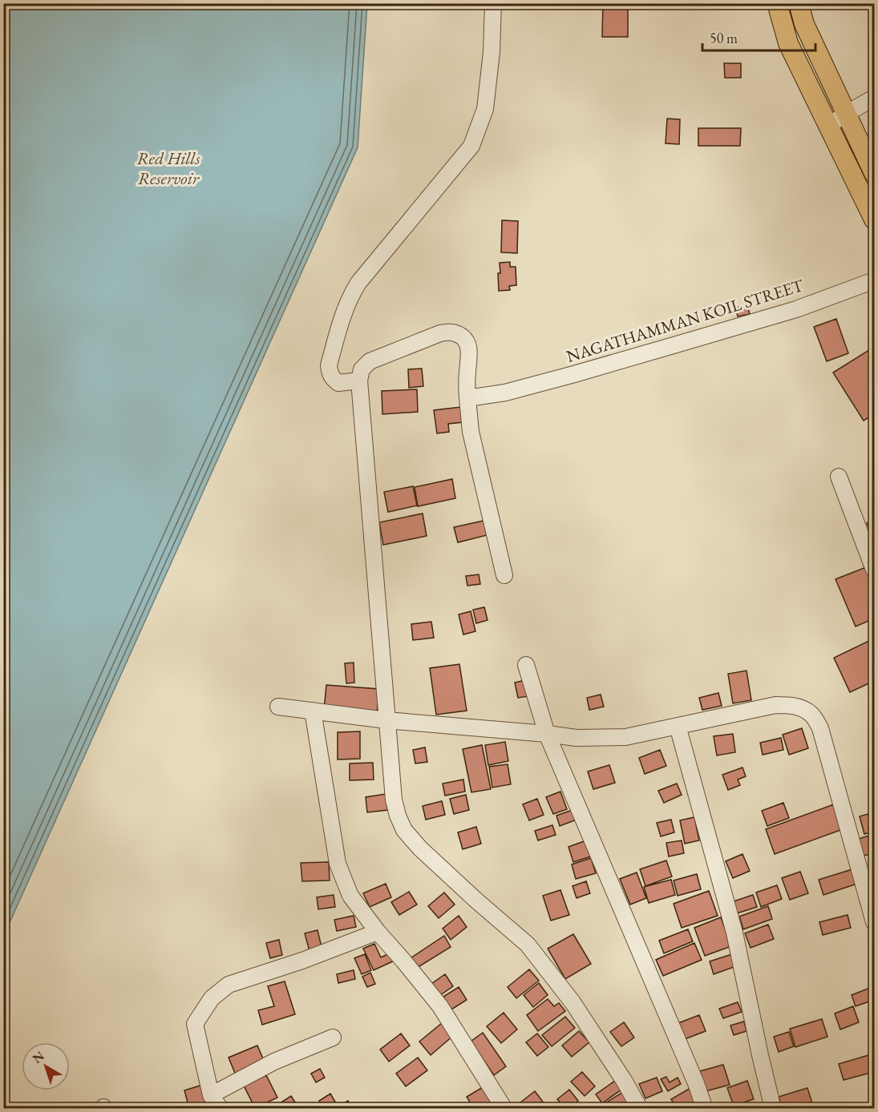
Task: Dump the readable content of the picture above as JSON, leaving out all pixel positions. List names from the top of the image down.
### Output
{
  "streets": {
    "street": ["NAGATHAMMAN KOIL STREET"]
  },
  "water": ["Red Hills Reservoir"],
  "scale_bar": "50 m",
  "north": "top left"
}
